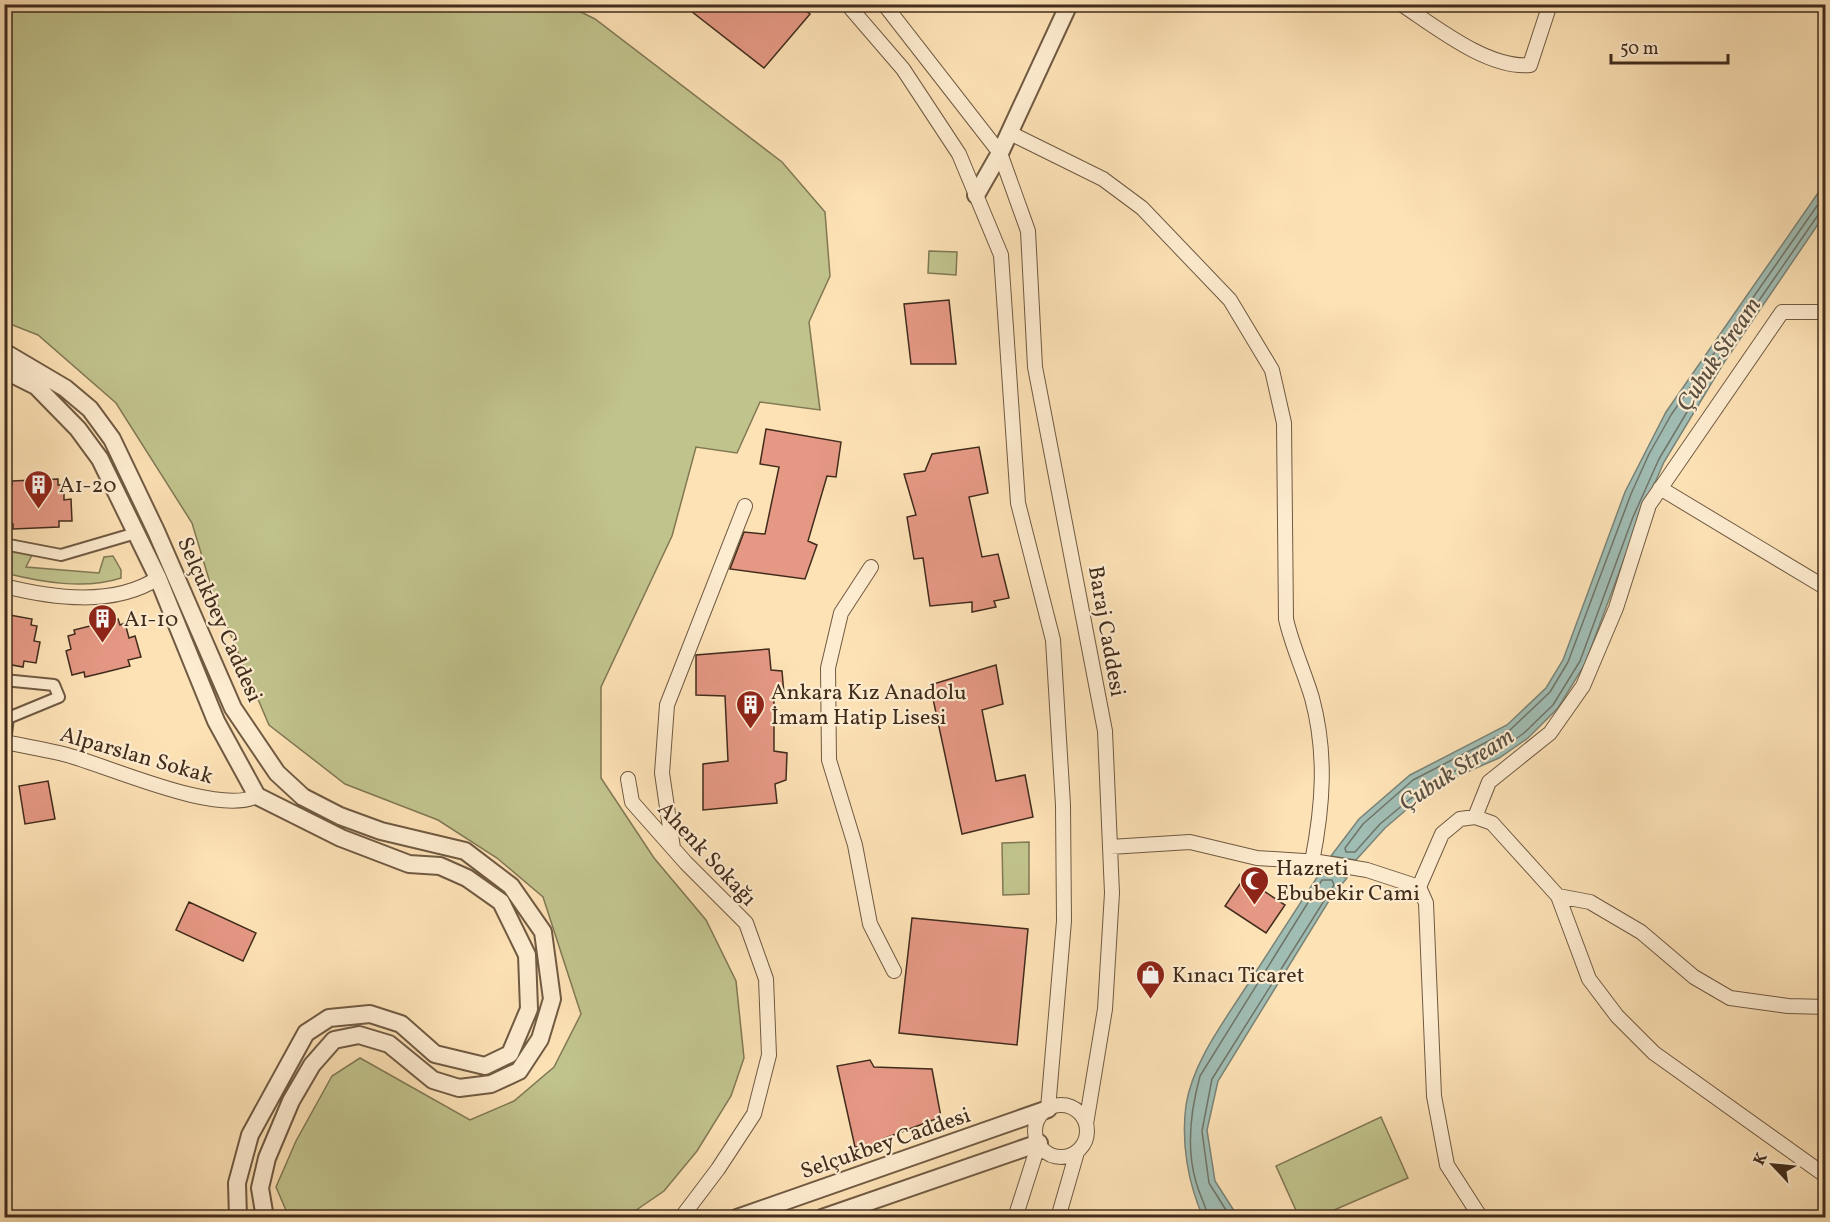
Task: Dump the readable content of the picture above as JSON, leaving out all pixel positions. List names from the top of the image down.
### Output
{
  "streets": {
    "street": [
      "Selçukbey Caddesi",
      "Baraj Caddesi",
      "Alparslan Sokak",
      "Ahenk Sokağı"
    ]
  },
  "crossings": [
    ["Selçukbey Caddesi", "Baraj Caddesi"],
    ["Selçukbey Caddesi", "Alparslan Sokak"]
  ],
  "water": ["Çubuk Stream"],
  "places": {
    "building": ["A1-20", "A1-10", "Ankara Kız Anadolu İmam Hatip Lisesi"],
    "mosque": ["Hazreti Ebubekir Cami"],
    "shop": ["Kınacı Ticaret"]
  },
  "scale_bar": "50 m",
  "north": "top left"
}
